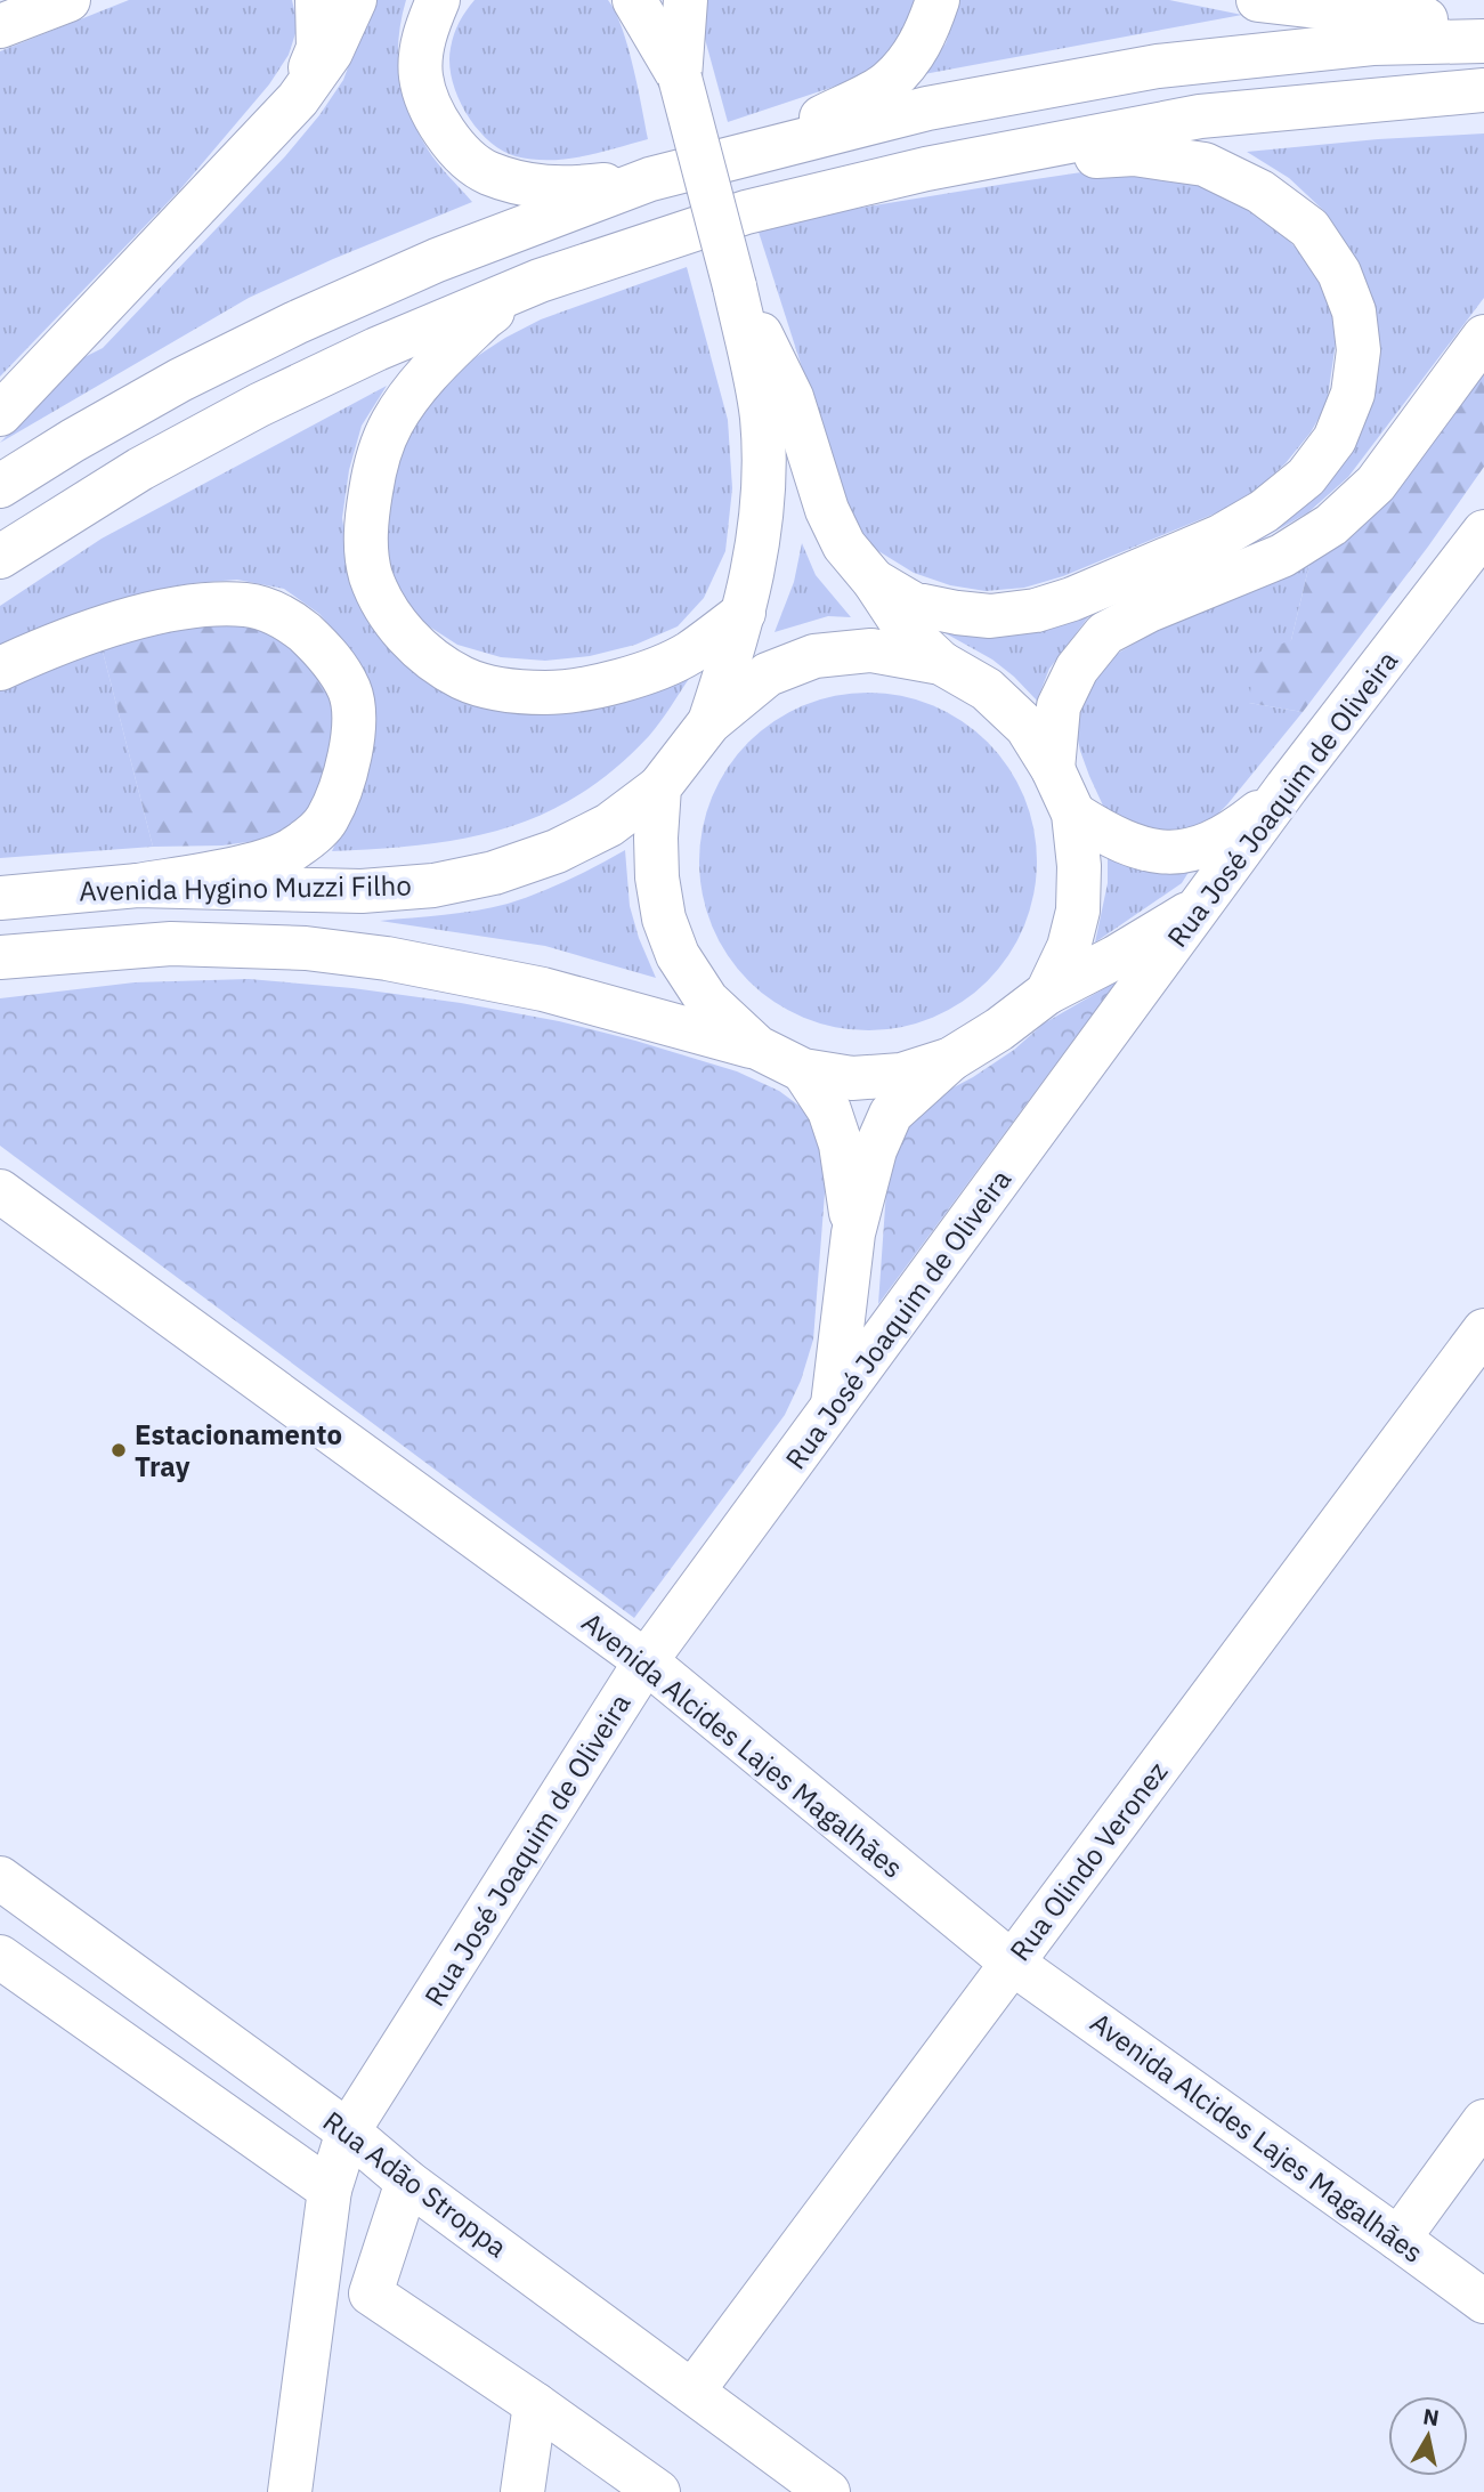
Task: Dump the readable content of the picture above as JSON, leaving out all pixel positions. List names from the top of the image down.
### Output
{
  "streets": {
    "main road": [
      "Rua José Joaquim de Oliveira",
      "Avenida Hygino Muzzi Filho",
      "Avenida Alcides Lajes Magalhães",
      "Rua Olindo Veronez",
      "Rua Adão Stroppa"
    ]
  },
  "crossings": [
    ["Rua José Joaquim de Oliveira", "Avenida Alcides Lajes Magalhães"],
    ["Rua José Joaquim de Oliveira", "Rua Adão Stroppa"],
    ["Avenida Alcides Lajes Magalhães", "Rua Olindo Veronez"],
    ["Rua Olindo Veronez", "Rua Adão Stroppa"]
  ],
  "places": ["Estacionamento Tray"],
  "north": "top"
}
